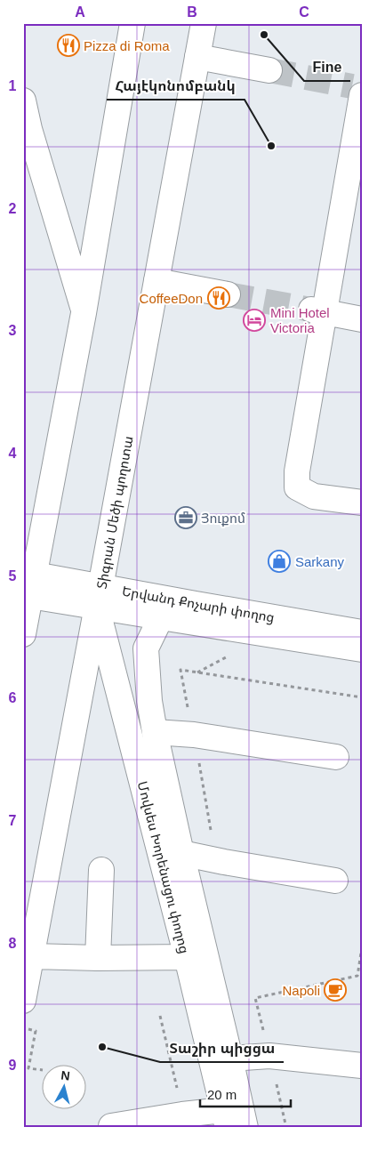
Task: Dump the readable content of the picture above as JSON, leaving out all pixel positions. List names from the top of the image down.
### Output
{
  "streets": {
    "main road": ["Տիգրան Մեծի պողոտա", "Երվանդ Քոչարի փողոց", "Մովսես Խորենացու փողոց"]
  },
  "crossings": [
    ["Տիգրան Մեծի պողոտա", "Երվանդ Քոչարի փողոց"],
    ["Տիգրան Մեծի պողոտա", "Մովսես Խորենացու փողոց"],
    ["Երվանդ Քոչարի փողոց", "Մովսես Խորենացու փողոց"]
  ],
  "places": {
    "other": ["Fine", "Հայէկոնոմբանկ", "Տաշիր պիցցա"],
    "restaurant": ["Pizza di Roma", "CoffeeDon"],
    "hotel": ["Mini Hotel Victoria"],
    "office": ["Յուքոմ"],
    "shop": ["Sarkany"],
    "cafe": ["Napoli"]
  },
  "scale_bar": "20 m",
  "north": "top",
  "grid": {
    "columns": ["A", "B", "C"],
    "rows": [
      "1",
      "2",
      "3",
      "4",
      "5",
      "6",
      "7",
      "8",
      "9"
    ]
  }
}
